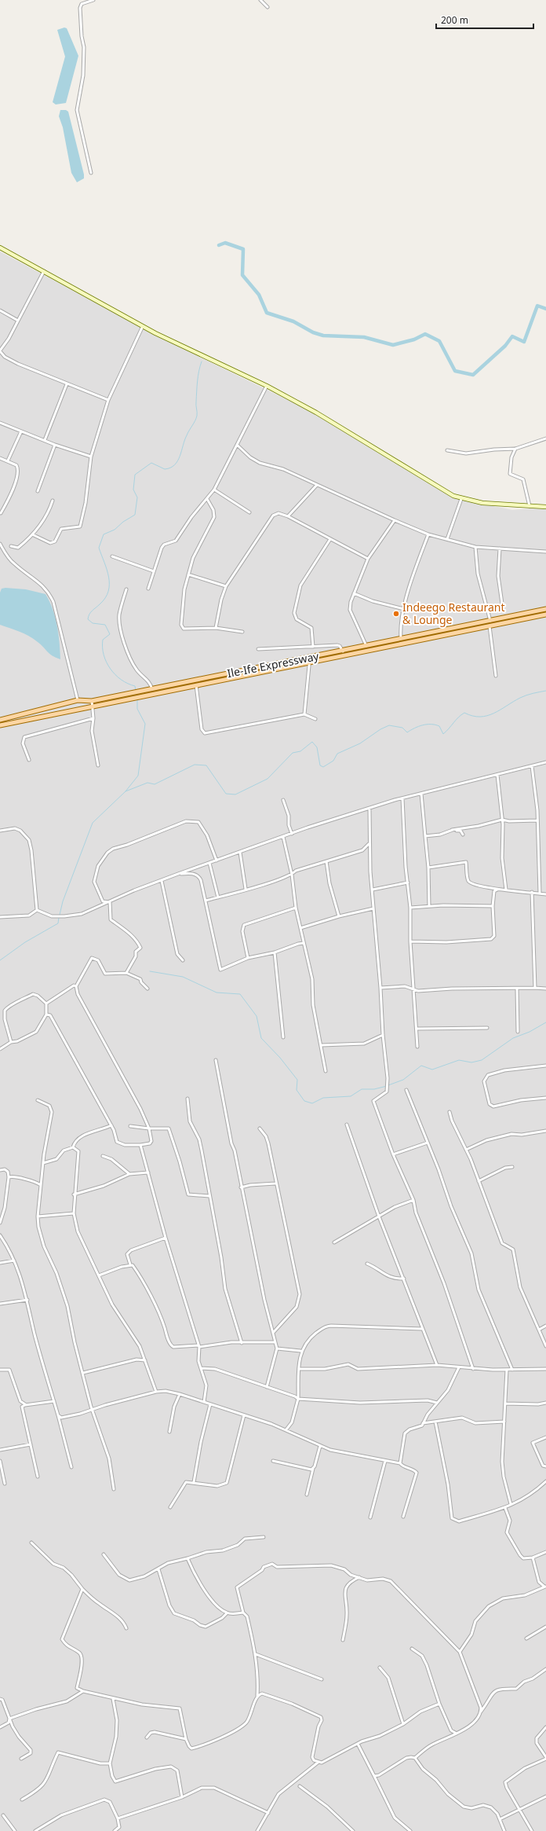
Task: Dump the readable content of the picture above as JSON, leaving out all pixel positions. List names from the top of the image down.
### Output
{
  "streets": {
    "main road": ["Ile-Ife Expressway"]
  },
  "places": ["Indeego Restaurant & Lounge"],
  "scale_bar": "200 m"
}
